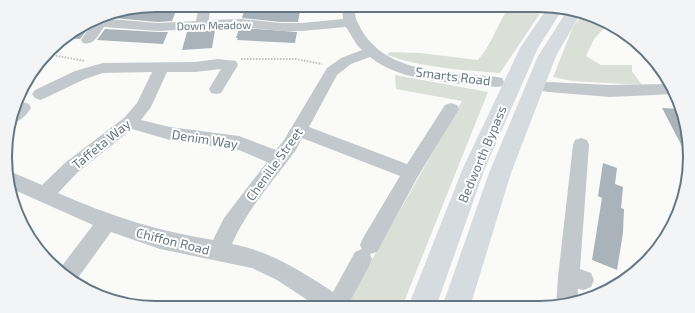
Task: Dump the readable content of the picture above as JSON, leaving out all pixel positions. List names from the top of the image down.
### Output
{
  "streets": {
    "highway": ["Bedworth Bypass"],
    "street": [
      "Down Meadow",
      "Smarts Road",
      "Denim Way",
      "Taffeta Way",
      "Chenille Street",
      "Chiffon Road"
    ]
  },
  "crossings": [
    ["Down Meadow", "Smarts Road"],
    ["Smarts Road", "Chenille Street"],
    ["Denim Way", "Taffeta Way"],
    ["Denim Way", "Chenille Street"],
    ["Taffeta Way", "Chiffon Road"],
    ["Chenille Street", "Chiffon Road"]
  ]
}
